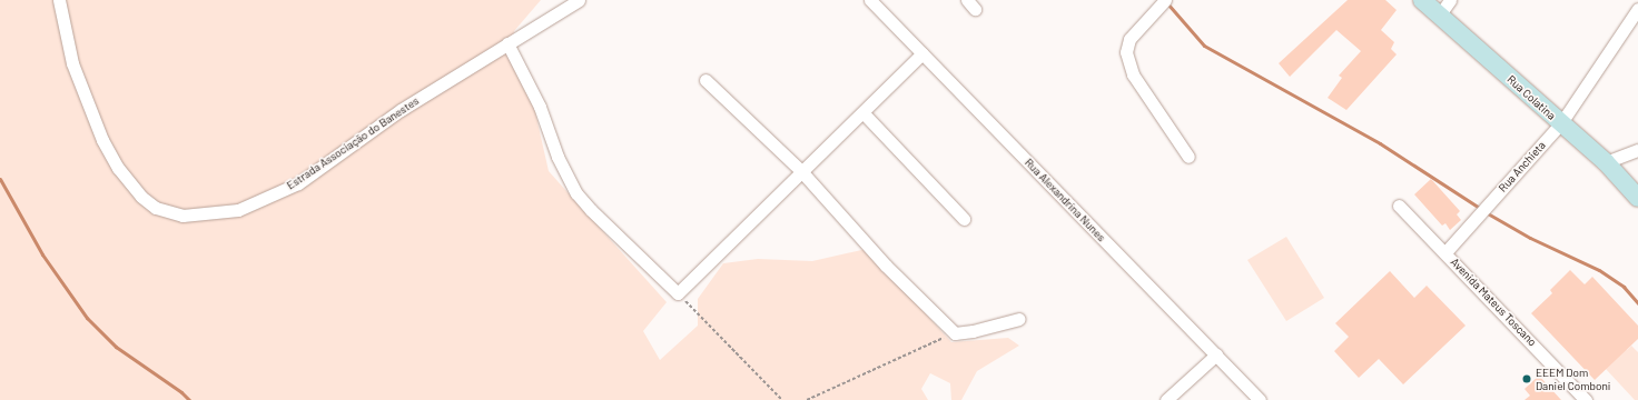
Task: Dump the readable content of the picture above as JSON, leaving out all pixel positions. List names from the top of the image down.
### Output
{
  "streets": {
    "main road": ["Rua Colatina"],
    "street": [
      "Estrada Associação do Banestes",
      "Rua Anchieta",
      "Rua Alexandrina Nunes",
      "Avenida Mateus Toscano"
    ]
  },
  "crossings": [
    ["Rua Colatina", "Rua Anchieta"],
    ["Rua Anchieta", "Avenida Mateus Toscano"]
  ],
  "places": ["EEEM Dom Daniel Comboni"]
}
